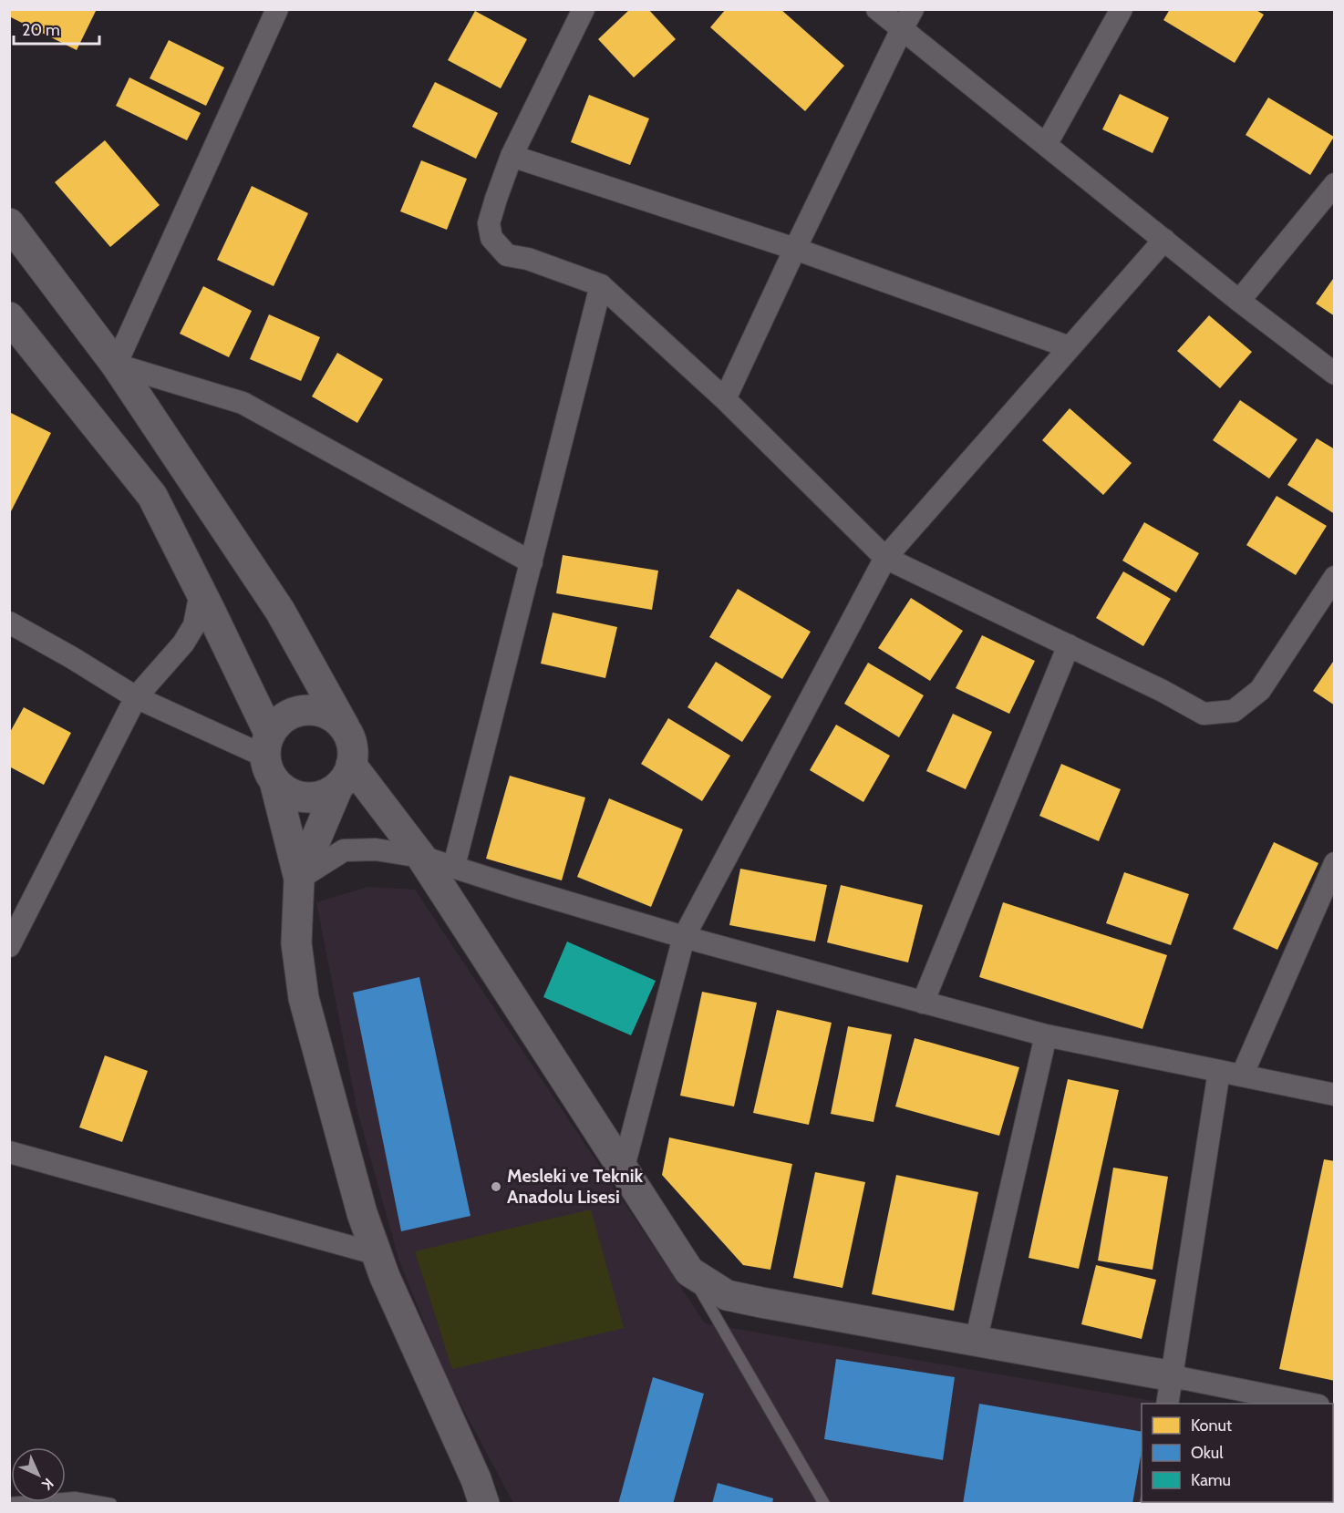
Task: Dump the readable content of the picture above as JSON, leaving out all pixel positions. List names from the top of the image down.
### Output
{
  "places": ["Mesleki ve Teknik Anadolu Lisesi"],
  "legend": ["Konut", "Okul", "Kamu"],
  "scale_bar": "20 m",
  "north": "bottom right"
}
